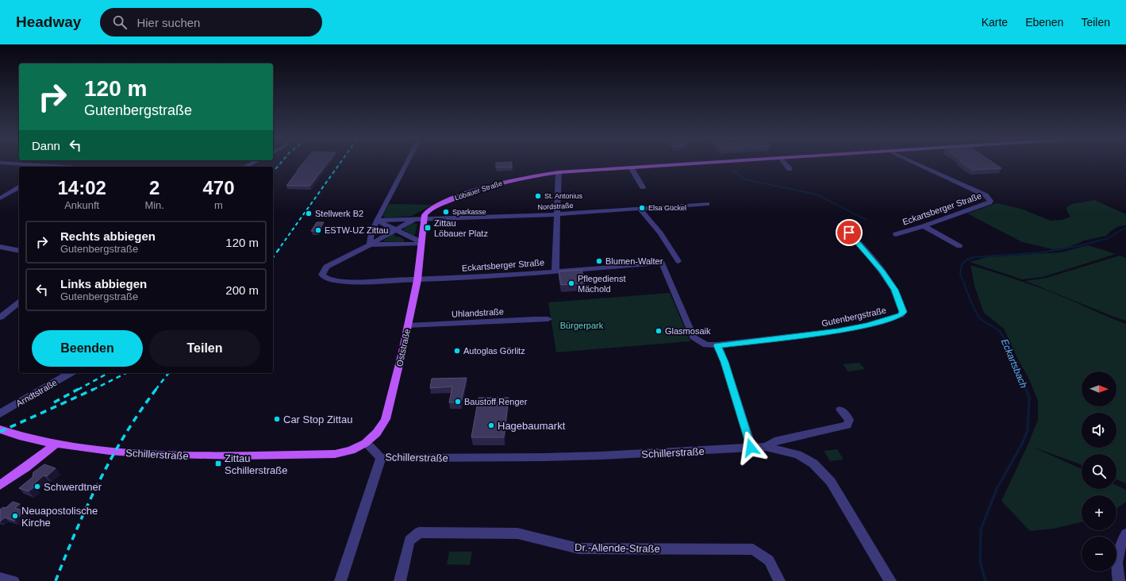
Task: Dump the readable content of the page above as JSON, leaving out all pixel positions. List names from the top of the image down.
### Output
{
  "streets": {
    "main road": ["Löbauer Straße", "Oststraße", "Schillerstraße"],
    "street": [
      "Nordstraße",
      "Eckartsberger Straße",
      "Uhlandstraße",
      "Gutenbergstraße",
      "Arndtstraße",
      "Dr.-Allende-Straße"
    ]
  },
  "crossings": [
    ["Löbauer Straße", "Nordstraße"],
    ["Löbauer Straße", "Oststraße"],
    ["Nordstraße", "Oststraße"],
    ["Eckartsberger Straße", "Gutenbergstraße"],
    ["Eckartsberger Straße", "Oststraße"],
    ["Uhlandstraße", "Oststraße"],
    ["Oststraße", "Schillerstraße"]
  ],
  "water": ["Eckartsbach"],
  "parks": ["Bürgerpark"],
  "places": {
    "other": [
      "St. Antonius",
      "Elsa Gückel",
      "Sparkasse",
      "Stellwerk B2",
      "ESTW-UZ Zittau",
      "Blumen-Walter",
      "Pflegedienst Mächold",
      "Glasmosaik",
      "Autoglas Görlitz",
      "Baustoff Renger",
      "Car Stop Zittau",
      "Hagebaumarkt",
      "Schwerdtner",
      "Neuapostolische Kirche"
    ],
    "transit": ["Zittau Löbauer Platz", "Zittau Schillerstraße"]
  },
  "north": "right",
  "page": {
    "header": "Headway",
    "search": "Hier suchen",
    "nav": ["Karte", "Ebenen", "Teilen"],
    "turn": ["120 m", "Gutenbergstraße"],
    "then": "Dann",
    "eta": [
      "14:02",
      "Ankunft",
      "2",
      "Min.",
      "470",
      "m"
    ],
    "list": [
      {
        "name": "Rechts abbiegen",
        "note": "Gutenbergstraße",
        "value": "120 m"
      },
      {
        "name": "Links abbiegen",
        "note": "Gutenbergstraße",
        "value": "200 m"
      }
    ],
    "buttons": ["Beenden", "Teilen"],
    "map_buttons": ["+", "−"]
  }
}
